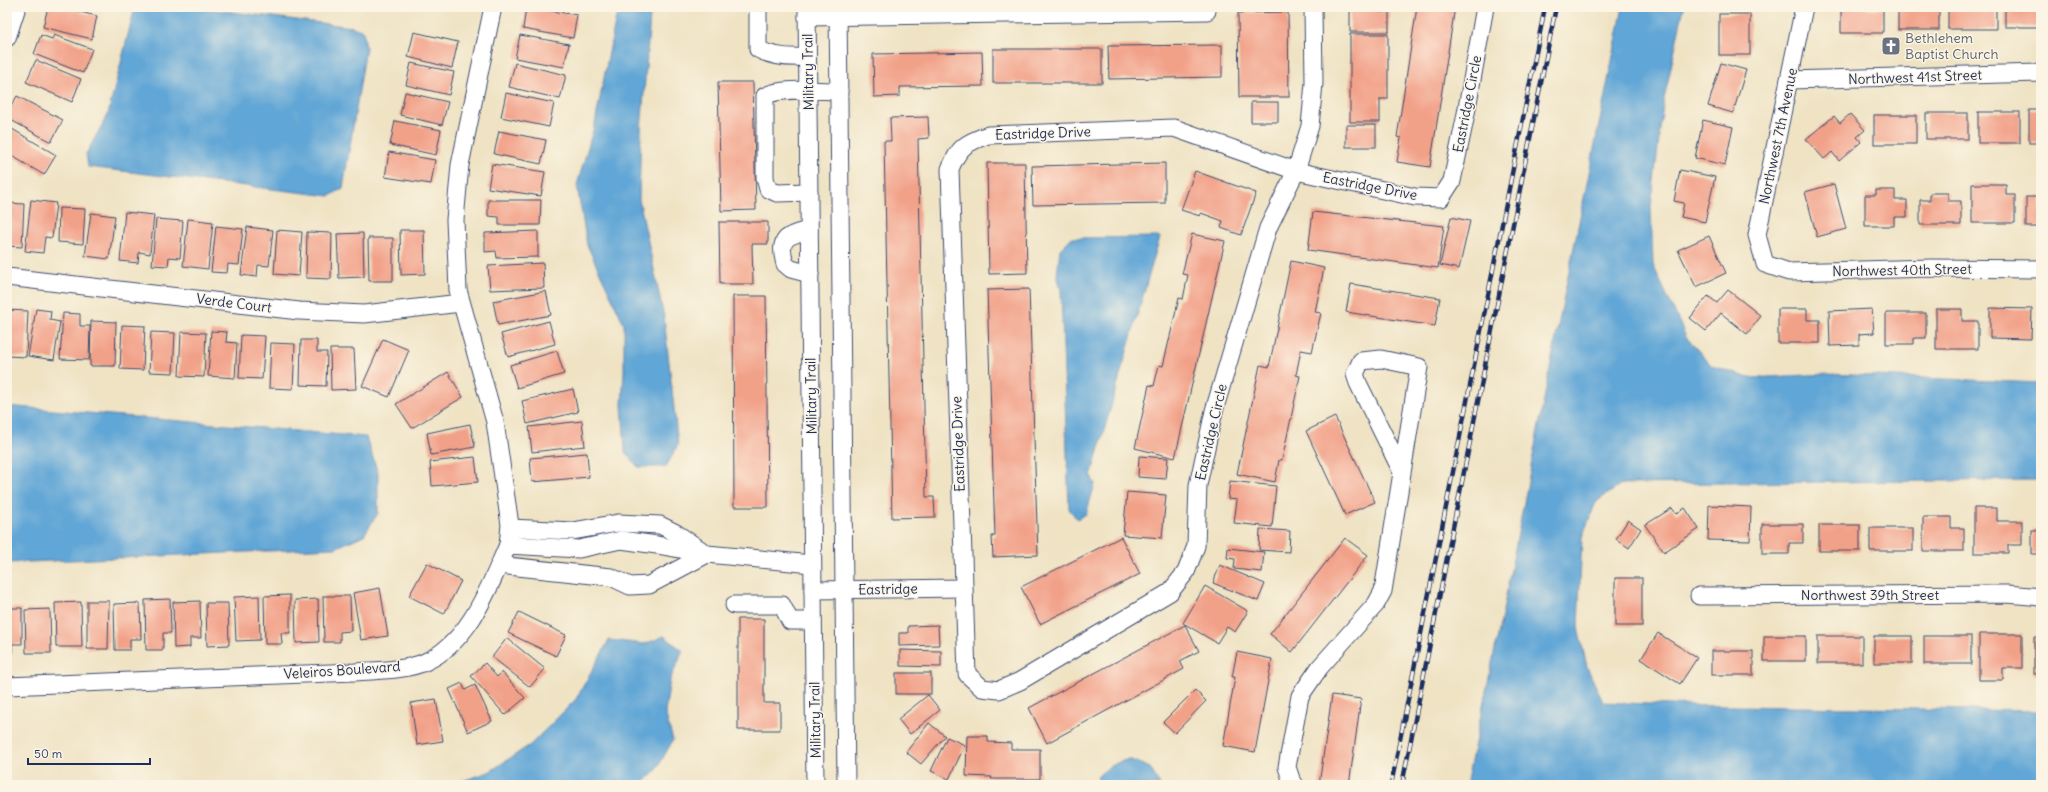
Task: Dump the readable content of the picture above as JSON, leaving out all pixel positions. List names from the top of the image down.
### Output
{
  "streets": {
    "street": [
      "Military Trail",
      "Northwest 41st Street",
      "Eastridge Circle",
      "Eastridge Drive",
      "Northwest 7th Avenue",
      "Northwest 40th Street",
      "Verde Court",
      "Eastridge",
      "Northwest 39th Street",
      "Veleiros Boulevard"
    ]
  },
  "crossings": [
    ["Military Trail", "Eastridge"],
    ["Northwest 41st Street", "Northwest 7th Avenue"],
    ["Eastridge Circle", "Eastridge Drive"],
    ["Eastridge Circle", "Eastridge"],
    ["Eastridge Drive", "Eastridge"],
    ["Northwest 7th Avenue", "Northwest 40th Street"],
    ["Verde Court", "Veleiros Boulevard"]
  ],
  "places": {
    "church": ["Bethlehem Baptist Church"]
  },
  "scale_bar": "50 m"
}
